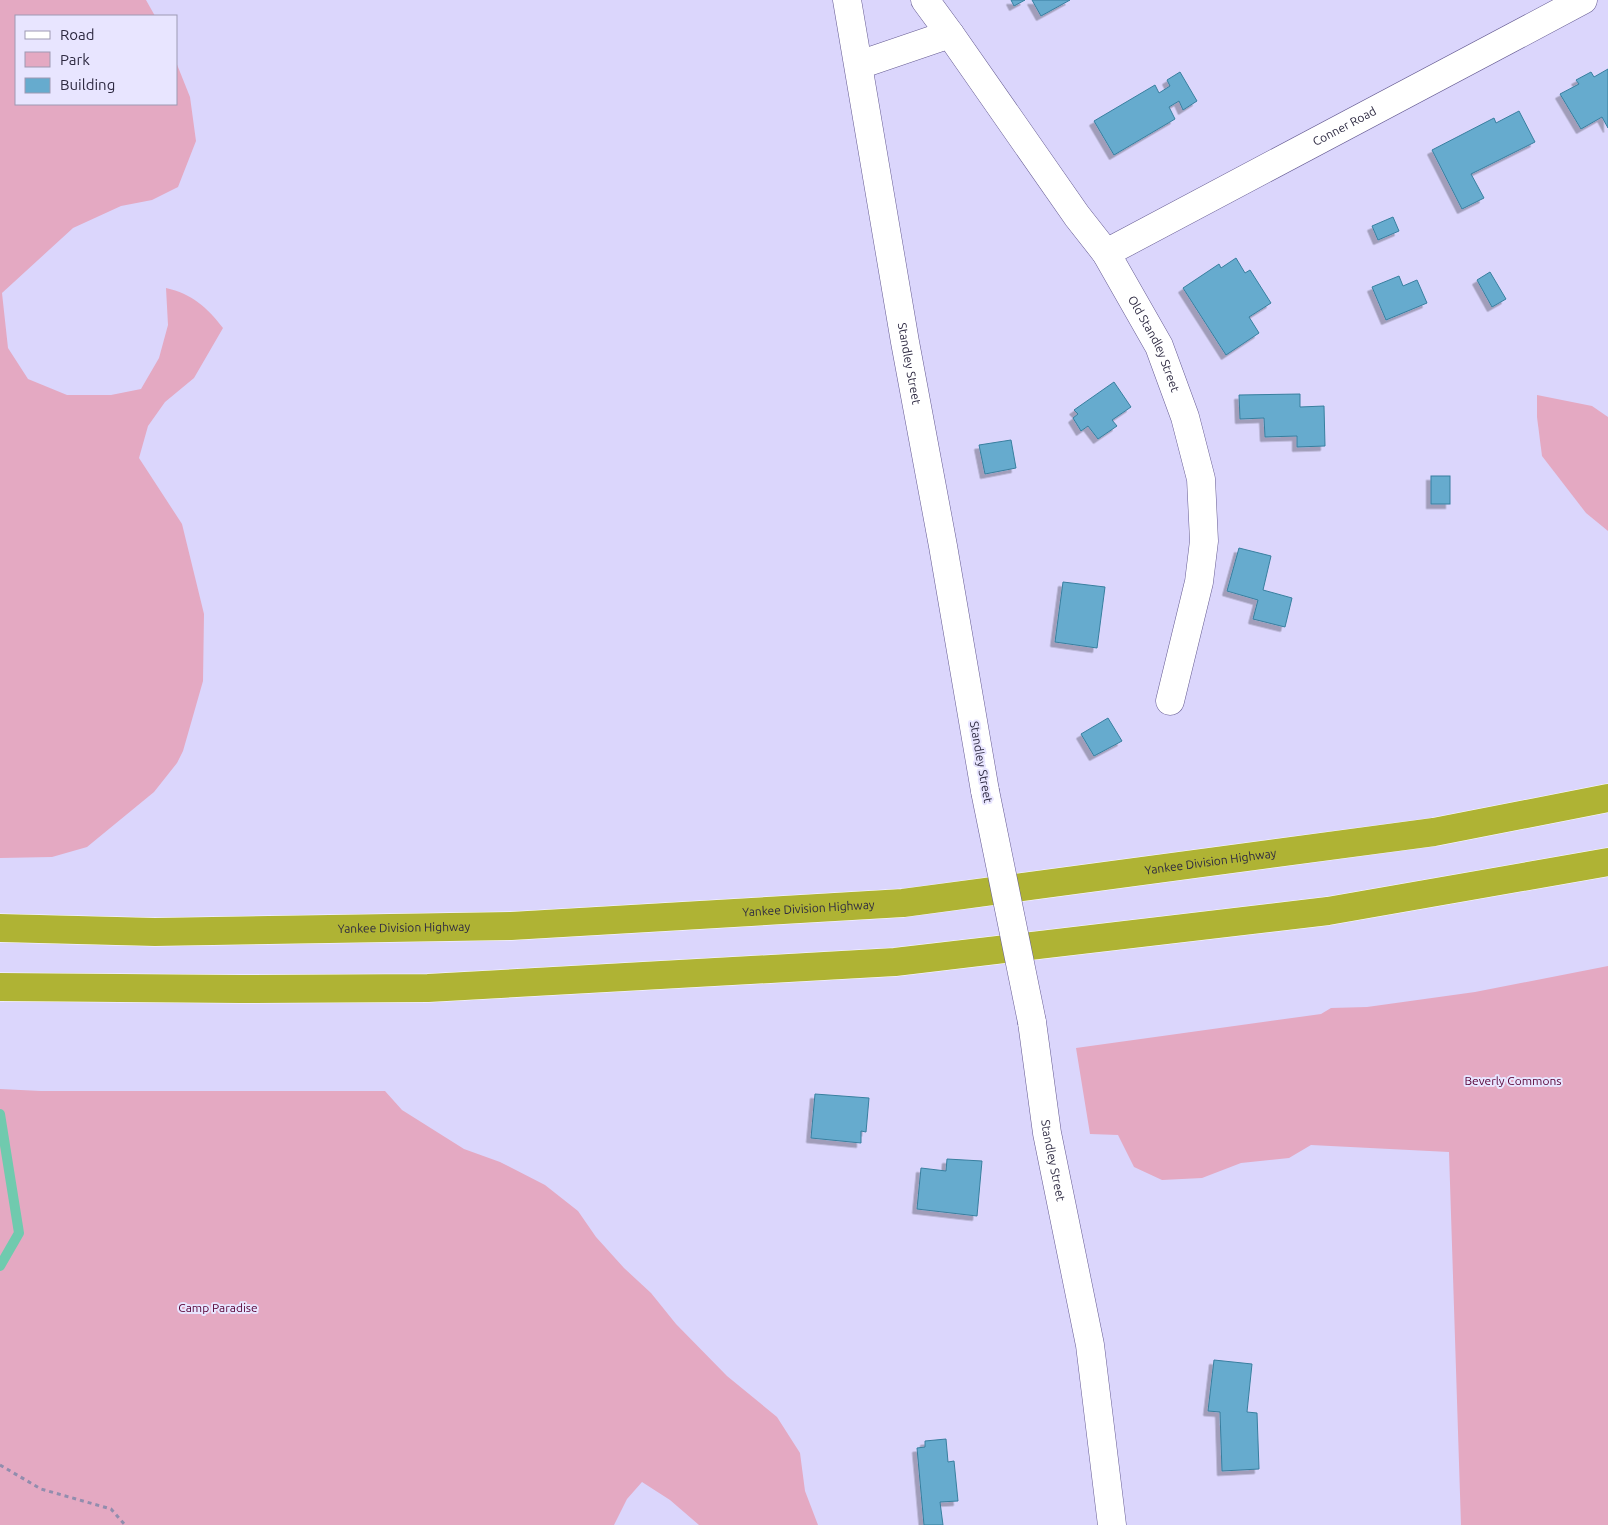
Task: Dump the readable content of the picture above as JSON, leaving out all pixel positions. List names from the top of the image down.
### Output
{
  "streets": {
    "highway": ["Yankee Division Highway"],
    "street": ["Conner Road", "Old Standley Street", "Standley Street"]
  },
  "crossings": [
    ["Conner Road", "Old Standley Street"]
  ],
  "parks": ["Beverly Commons", "Camp Paradise"],
  "legend": ["Road", "Park", "Building"]
}
